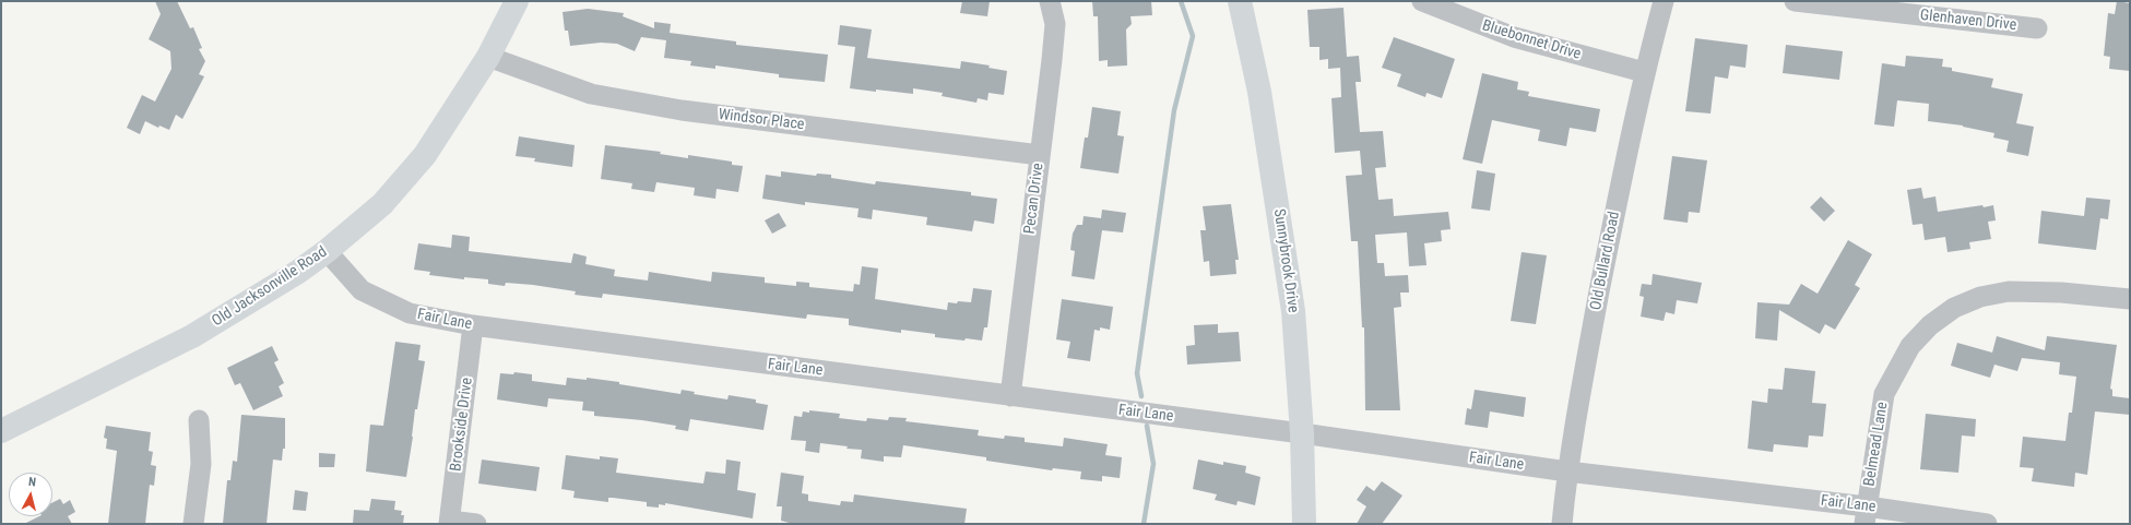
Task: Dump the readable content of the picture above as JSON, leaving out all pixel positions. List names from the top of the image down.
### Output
{
  "streets": {
    "main road": ["Sunnybrook Drive", "Old Jacksonville Road"],
    "street": [
      "Glenhaven Drive",
      "Bluebonnet Drive",
      "Windsor Place",
      "Pecan Drive",
      "Old Bullard Road",
      "Fair Lane",
      "Brookside Drive",
      "Belmead Lane"
    ]
  },
  "crossings": [
    ["Bluebonnet Drive", "Old Bullard Road"],
    ["Windsor Place", "Pecan Drive"],
    ["Windsor Place", "Old Jacksonville Road"],
    ["Pecan Drive", "Fair Lane"],
    ["Sunnybrook Drive", "Fair Lane"],
    ["Old Bullard Road", "Fair Lane"],
    ["Old Jacksonville Road", "Fair Lane"],
    ["Fair Lane", "Brookside Drive"],
    ["Fair Lane", "Belmead Lane"]
  ],
  "north": "top"
}
